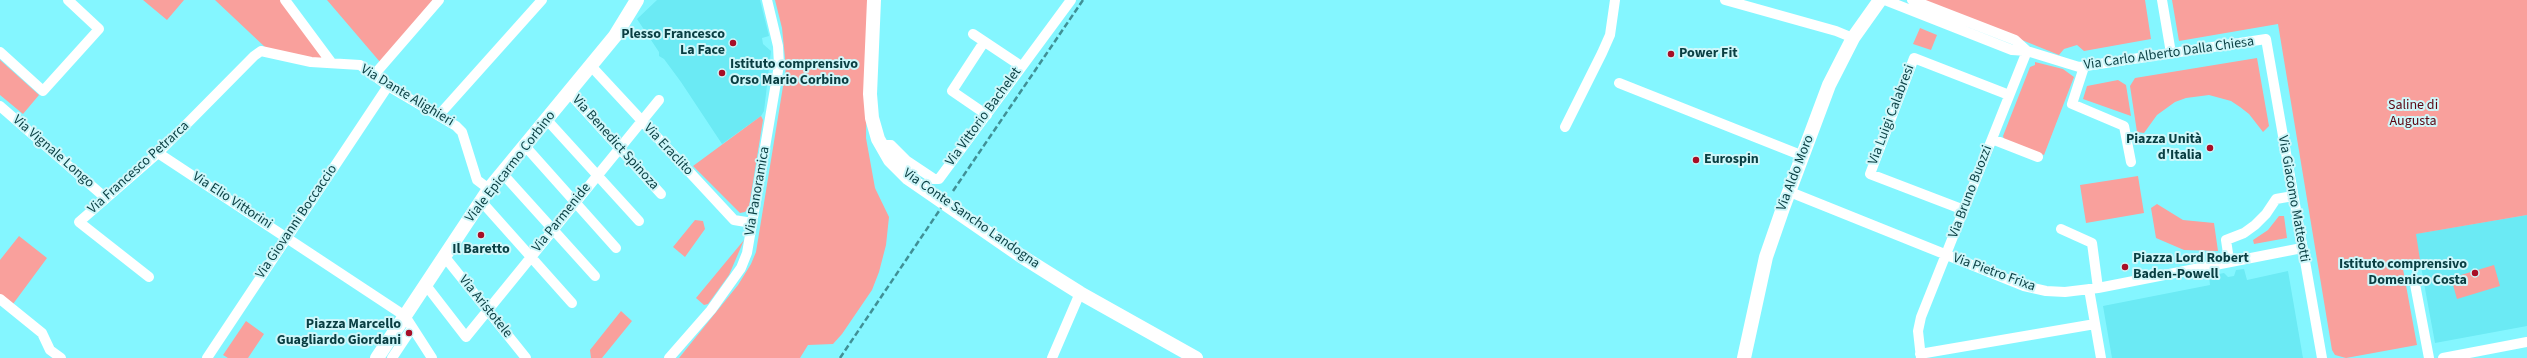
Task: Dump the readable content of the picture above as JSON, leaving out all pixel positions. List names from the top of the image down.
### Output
{
  "streets": {
    "main road": ["Viale Epicarmo Corbino", "Via Aldo Moro", "Via Conte Sancho Landogna"],
    "street": [
      "Via Carlo Alberto Dalla Chiesa",
      "Via Dante Alighieri",
      "Via Luigi Calabresi",
      "Via Vittorio Bachelet",
      "Via Benedict Spinoza",
      "Via Eraclito",
      "Via Vignale Longo",
      "Via Francesco Petrarca",
      "Via Panoramica",
      "Via Bruno Buozzi",
      "Via Giacomo Matteotti",
      "Via Elio Vittorini",
      "Via Parmenide",
      "Via Giovanni Boccaccio",
      "Via Pietro Frixa",
      "Via Aristotele"
    ]
  },
  "crossings": [
    ["Via Carlo Alberto Dalla Chiesa", "Via Bruno Buozzi"],
    ["Via Carlo Alberto Dalla Chiesa", "Via Giacomo Matteotti"],
    ["Via Dante Alighieri", "Viale Epicarmo Corbino"],
    ["Via Dante Alighieri", "Via Francesco Petrarca"],
    ["Via Dante Alighieri", "Via Giovanni Boccaccio"],
    ["Via Luigi Calabresi", "Via Bruno Buozzi"],
    ["Via Vittorio Bachelet", "Via Conte Sancho Landogna"],
    ["Via Benedict Spinoza", "Viale Epicarmo Corbino"],
    ["Via Benedict Spinoza", "Via Parmenide"],
    ["Via Eraclito", "Viale Epicarmo Corbino"],
    ["Via Eraclito", "Via Panoramica"],
    ["Via Eraclito", "Via Parmenide"],
    ["Via Vignale Longo", "Via Francesco Petrarca"],
    ["Viale Epicarmo Corbino", "Via Elio Vittorini"],
    ["Viale Epicarmo Corbino", "Via Parmenide"],
    ["Viale Epicarmo Corbino", "Via Aristotele"],
    ["Via Francesco Petrarca", "Via Elio Vittorini"],
    ["Via Aldo Moro", "Via Pietro Frixa"],
    ["Via Bruno Buozzi", "Via Pietro Frixa"],
    ["Via Giacomo Matteotti", "Via Pietro Frixa"],
    ["Via Elio Vittorini", "Via Giovanni Boccaccio"],
    ["Via Parmenide", "Via Aristotele"]
  ],
  "parks": ["Saline di Augusta"],
  "places": [
    "Plesso Francesco La Face",
    "Power Fit",
    "Istituto comprensivo Orso Mario Corbino",
    "Piazza Unità d'Italia",
    "Eurospin",
    "Il Baretto",
    "Piazza Lord Robert Baden-Powell",
    "Istituto comprensivo Domenico Costa",
    "Piazza Marcello Guagliardo Giordani"
  ]
}
